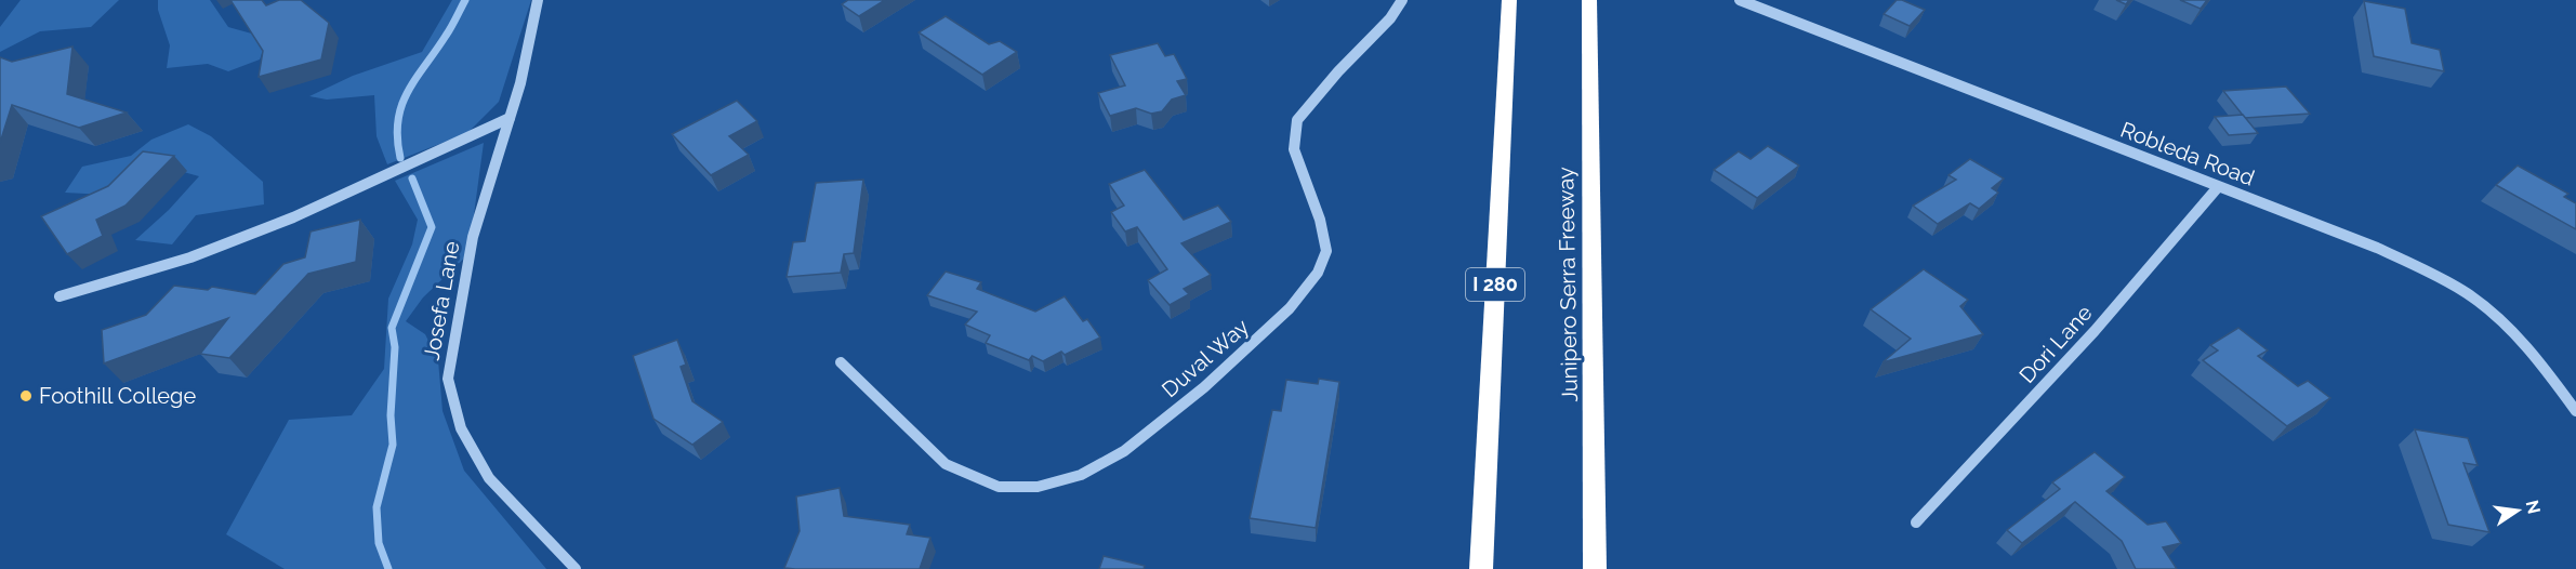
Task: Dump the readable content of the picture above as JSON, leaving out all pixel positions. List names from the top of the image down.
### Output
{
  "streets": {
    "highway": ["I 280", "Junipero Serra Freeway"],
    "street": [
      "Robleda Road",
      "Josefa Lane",
      "Dori Lane",
      "Duval Way"
    ]
  },
  "crossings": [
    ["Robleda Road", "Dori Lane"]
  ],
  "places": ["Foothill College"],
  "north": "right"
}
